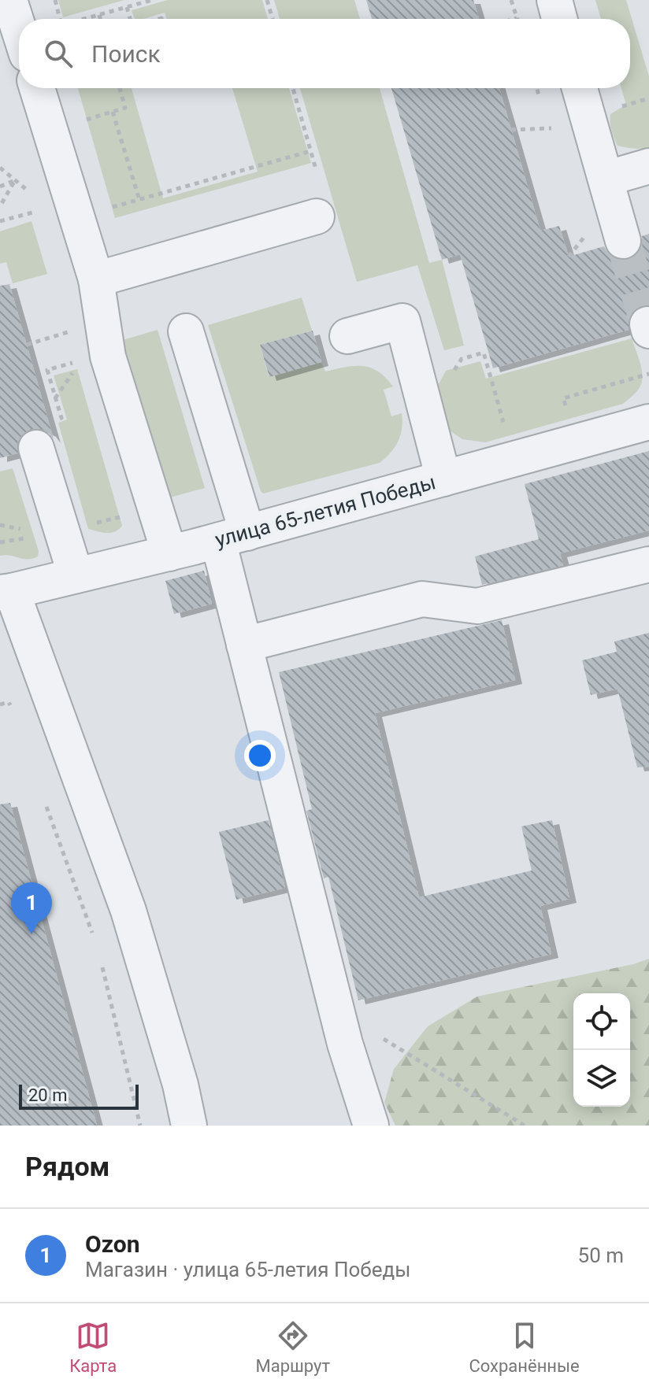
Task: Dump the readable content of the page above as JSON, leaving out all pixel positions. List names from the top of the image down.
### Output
{
  "streets": {
    "street": ["улица 65-летия Победы"]
  },
  "scale_bar": "20 m",
  "page": {
    "search": "Поиск",
    "pins": "1",
    "scale": "20 m",
    "heading": "Рядом",
    "list": [
      {
        "mark": "1",
        "name": "Ozon",
        "note": "Магазин · улица 65-летия Победы",
        "value": "50 m"
      }
    ],
    "nav": ["Карта", "Маршрут", "Сохранённые"]
  }
}
